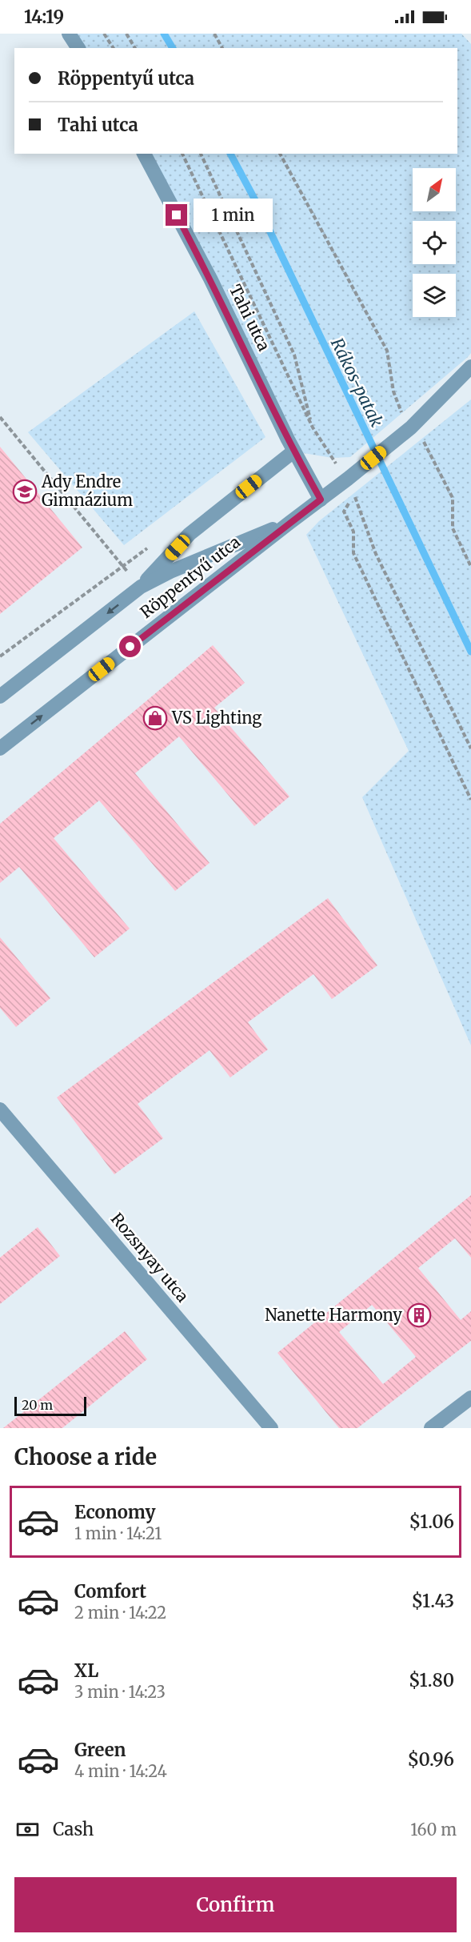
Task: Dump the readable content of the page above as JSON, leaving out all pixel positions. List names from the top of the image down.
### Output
{
  "streets": {
    "street": ["Tahi utca", "Röppentyű utca", "Rozsnyay utca"]
  },
  "crossings": [
    ["Tahi utca", "Röppentyű utca"]
  ],
  "water": ["Rákos-patak"],
  "places": {
    "school or university": ["Ady Endre Gimnázium"],
    "shop": ["VS Lighting"],
    "building": ["Nanette Harmony"]
  },
  "scale_bar": "20 m",
  "north": "top right",
  "page": {
    "status": "14:19",
    "banner": ["Röppentyű utca", "Tahi utca"],
    "bubble": "1 min",
    "scale": "20 m",
    "heading": "Choose a ride",
    "list": [
      {
        "name": "Economy",
        "note": "1 min · 14:21",
        "value": "$1.06"
      },
      {
        "name": "Comfort",
        "note": "2 min · 14:22",
        "value": "$1.43"
      },
      {
        "name": "XL",
        "note": "3 min · 14:23",
        "value": "$1.80"
      },
      {
        "name": "Green",
        "note": "4 min · 14:24",
        "value": "$0.96"
      }
    ],
    "pay": ["Cash", "160 m"],
    "buttons": "Confirm"
  }
}
